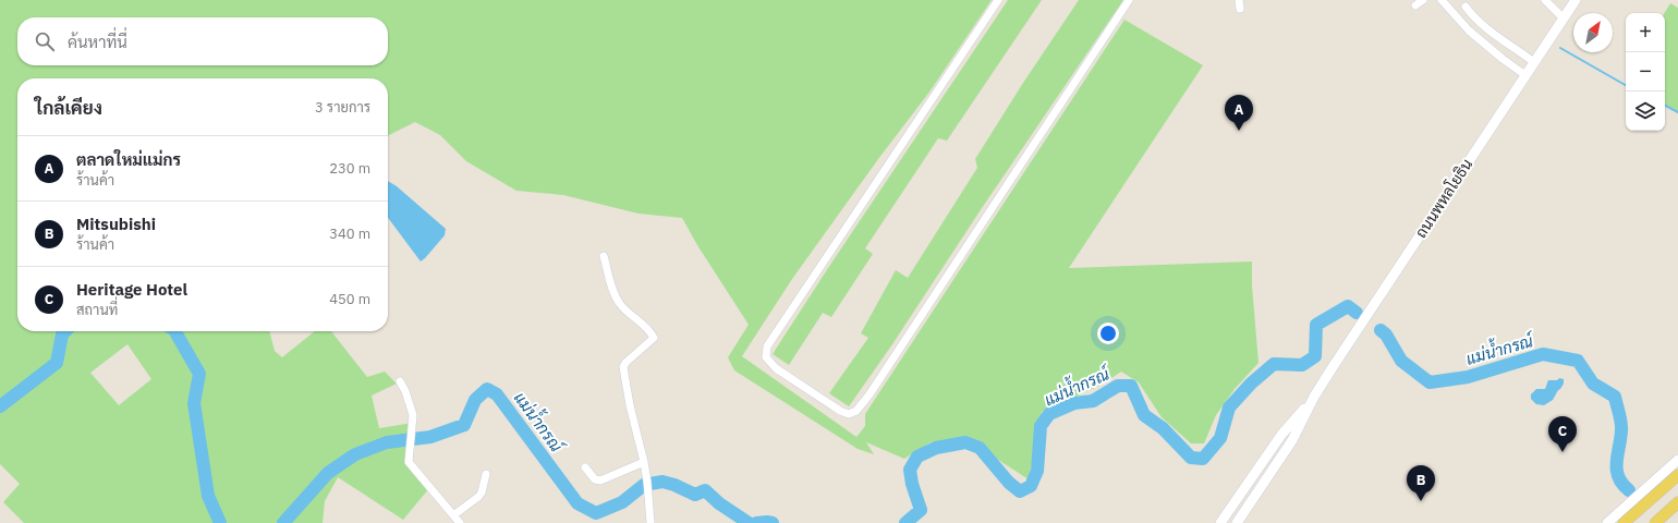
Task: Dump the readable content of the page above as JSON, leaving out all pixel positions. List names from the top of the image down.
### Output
{
  "streets": {
    "main road": ["ถนนพหลโยธิน"]
  },
  "water": ["แม่น้ำกรณ์"],
  "north": "top right",
  "page": {
    "map_buttons": ["+", "−"],
    "search": "ค้นหาที่นี่",
    "heading": ["ใกล้เคียง", "3 รายการ"],
    "pins": ["A", "C", "B"],
    "list": [
      {
        "mark": "A",
        "name": "ตลาดใหม่แม่กร",
        "note": "ร้านค้า",
        "value": "230 m"
      },
      {
        "mark": "B",
        "name": "Mitsubishi",
        "note": "ร้านค้า",
        "value": "340 m"
      },
      {
        "mark": "C",
        "name": "Heritage Hotel",
        "note": "สถานที่",
        "value": "450 m"
      }
    ]
  }
}
